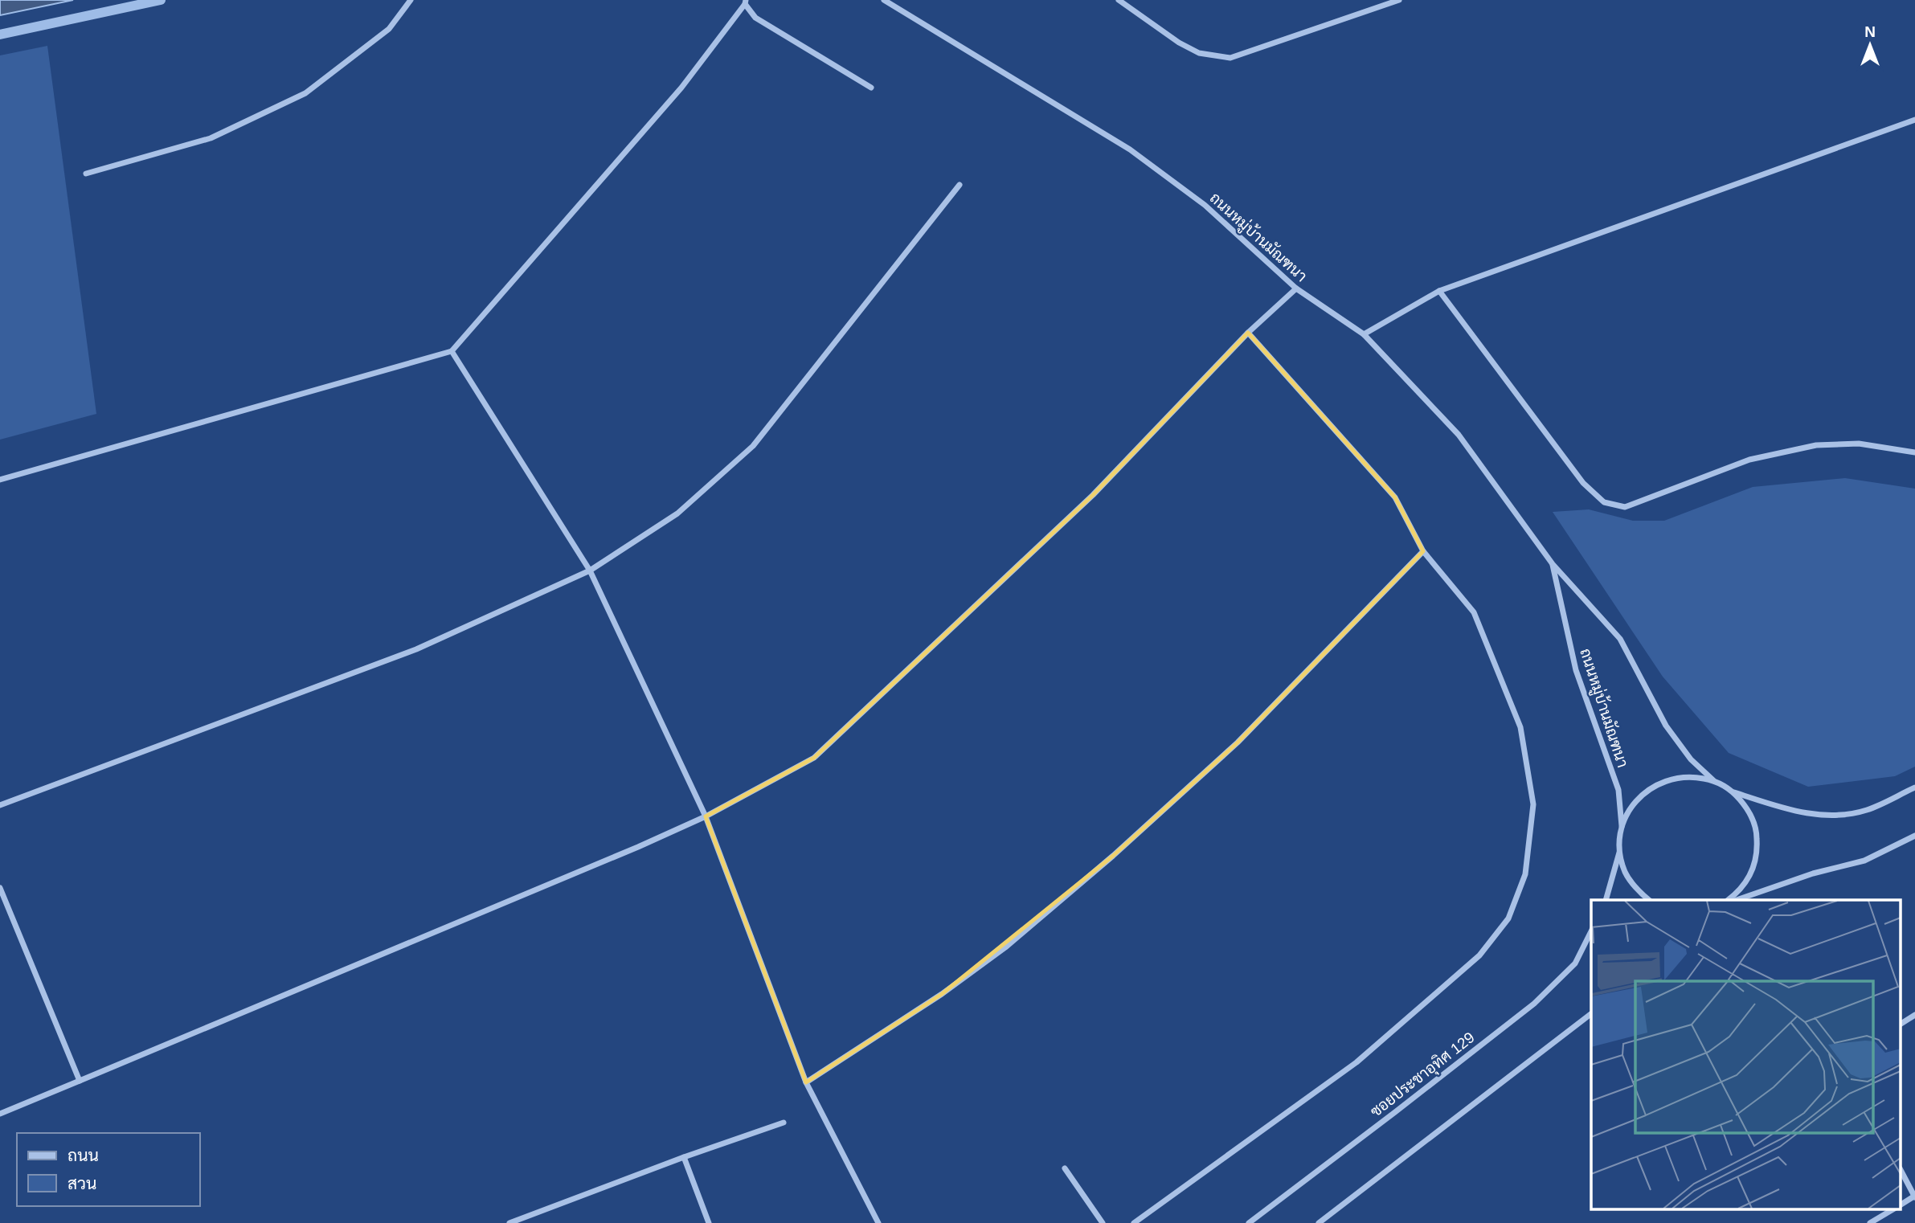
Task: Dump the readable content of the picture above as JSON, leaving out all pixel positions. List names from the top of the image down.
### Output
{
  "streets": {
    "street": ["ถนนหมู่บ้านมัณฑนา", "ซอยประชาอุทิศ 129"]
  },
  "legend": ["ถนน", "สวน"],
  "north": "top"
}
